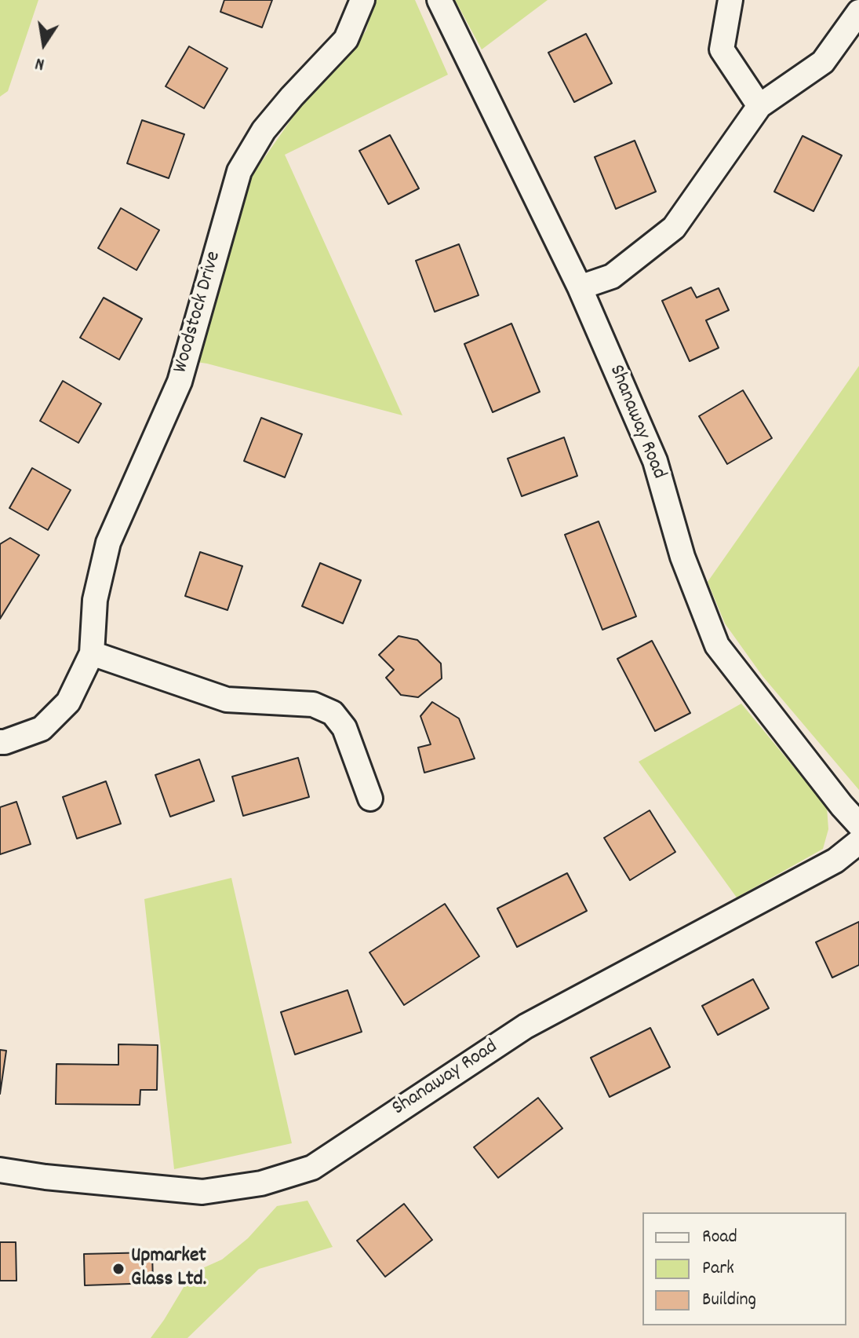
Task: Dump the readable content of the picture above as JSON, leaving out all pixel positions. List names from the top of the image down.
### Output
{
  "streets": {
    "street": ["Woodstock Drive", "Shanaway Road"]
  },
  "places": ["Upmarket Glass Ltd."],
  "legend": ["Road", "Park", "Building"],
  "north": "bottom"
}
